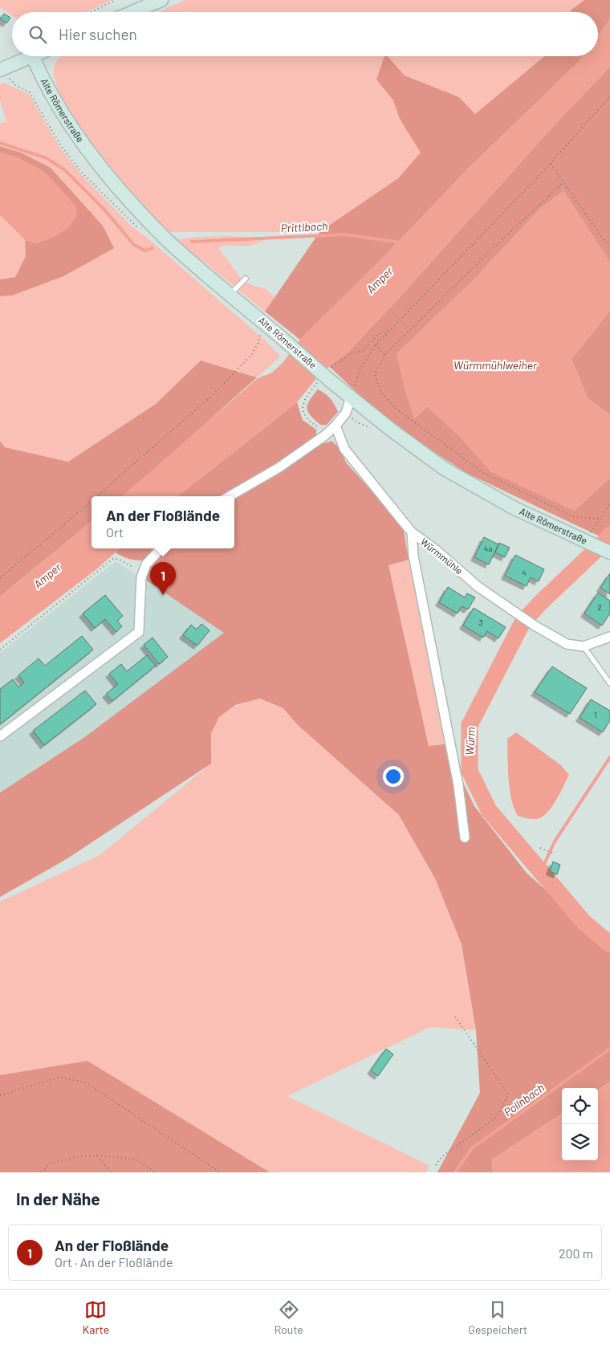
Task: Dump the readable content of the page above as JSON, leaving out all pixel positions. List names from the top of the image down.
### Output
{
  "streets": {
    "main road": ["Alte Römerstraße"],
    "street": ["Würmmühle"]
  },
  "water": [
    "Prittlbach",
    "Amper",
    "Würmmühlweiher",
    "Würm",
    "Pollnbach"
  ],
  "house_numbers": [
    "4a",
    "4",
    "2",
    "3",
    "1"
  ],
  "page": {
    "search": "Hier suchen",
    "popup": ["An der Floßlände", "Ort"],
    "pins": "1",
    "heading": "In der Nähe",
    "list": [
      {
        "mark": "1",
        "name": "An der Floßlände",
        "note": "Ort · An der Floßlände",
        "value": "200 m"
      }
    ],
    "nav": ["Karte", "Route", "Gespeichert"]
  }
}
